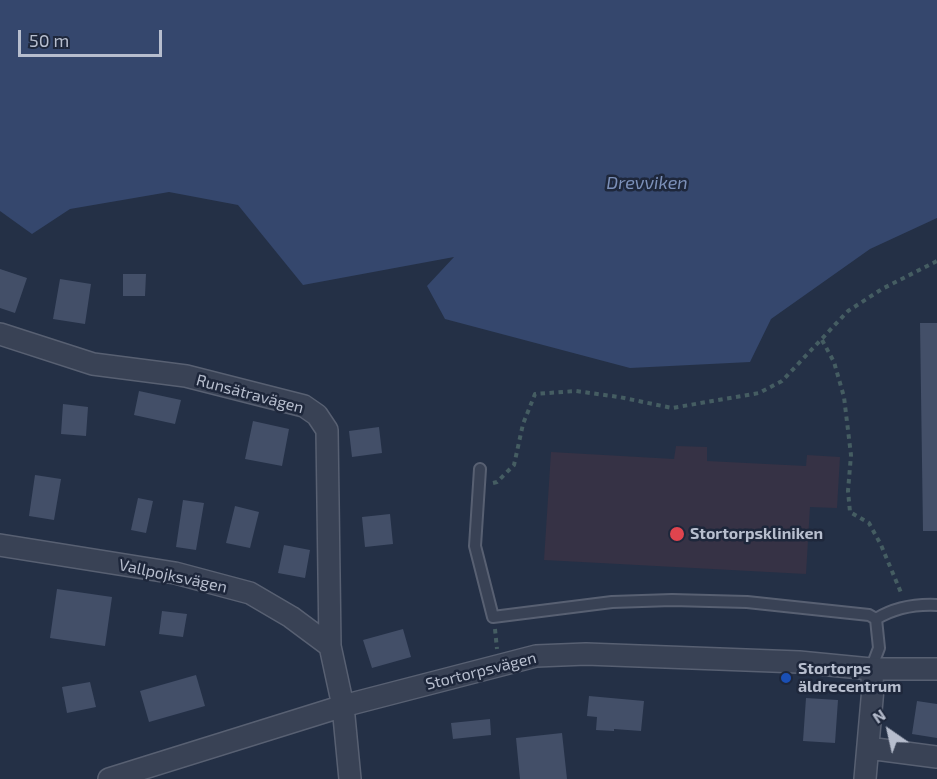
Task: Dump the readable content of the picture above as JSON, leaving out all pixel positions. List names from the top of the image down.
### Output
{
  "streets": {
    "street": ["Runsätravägen", "Vallpojksvägen", "Stortorpsvägen"]
  },
  "crossings": [
    ["Runsätravägen", "Vallpojksvägen"],
    ["Runsätravägen", "Stortorpsvägen"]
  ],
  "water": ["Drevviken"],
  "places": ["Stortorpskliniken", "Stortorps äldrecentrum"],
  "scale_bar": "50 m",
  "north": "top left"
}
